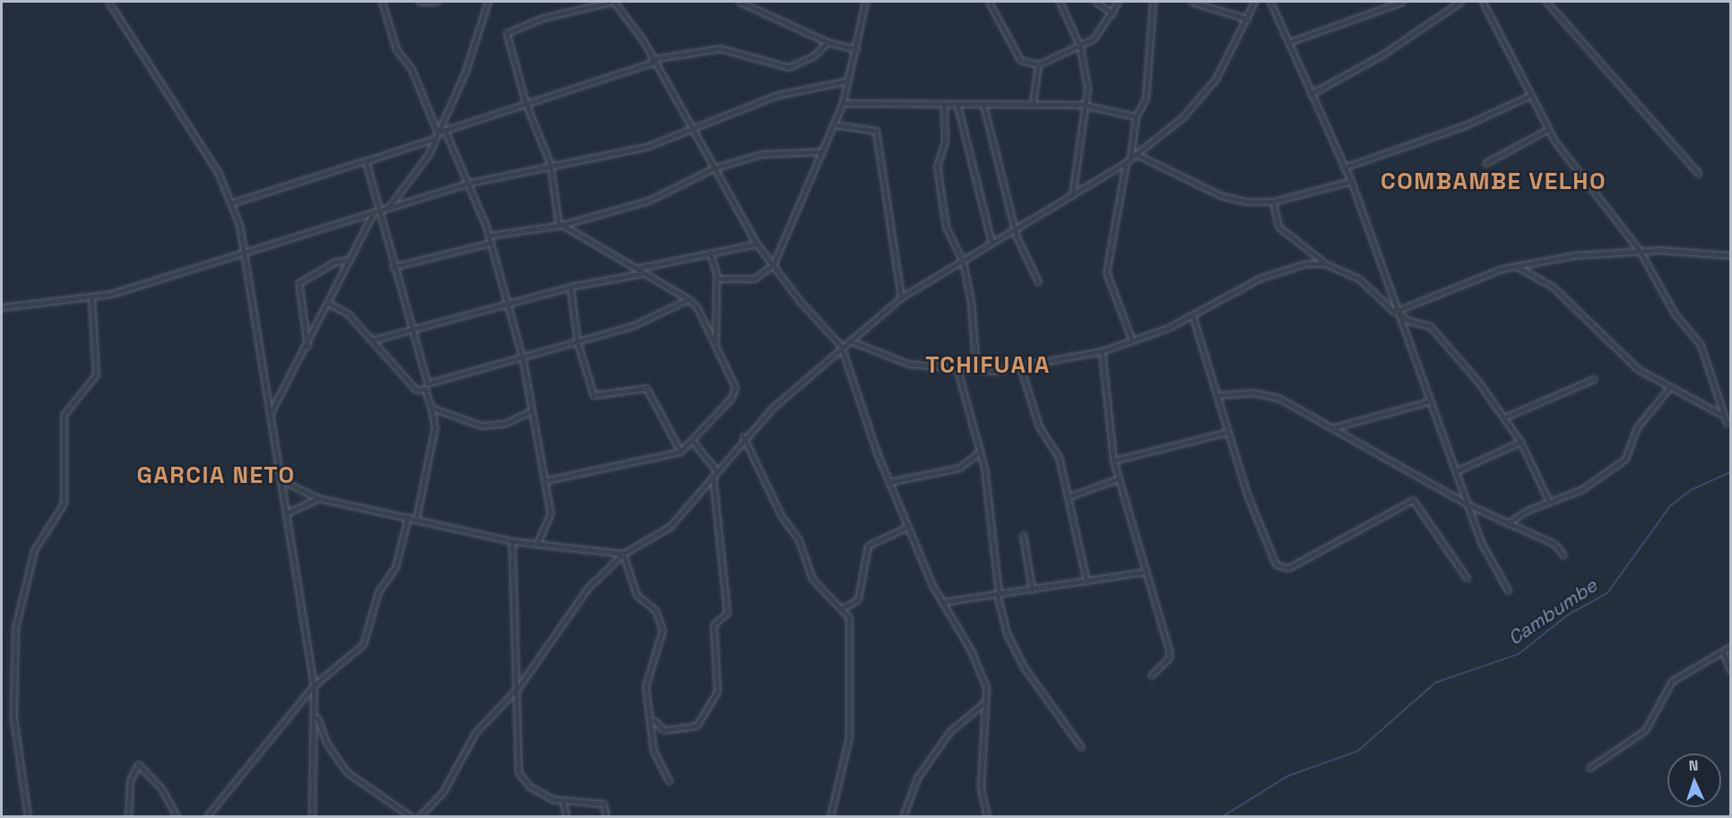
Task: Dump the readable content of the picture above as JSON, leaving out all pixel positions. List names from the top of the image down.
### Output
{
  "districts": ["COMBAMBE VELHO", "TCHIFUAIA", "GARCIA NETO"],
  "water": ["Cambumbe"],
  "north": "top"
}
